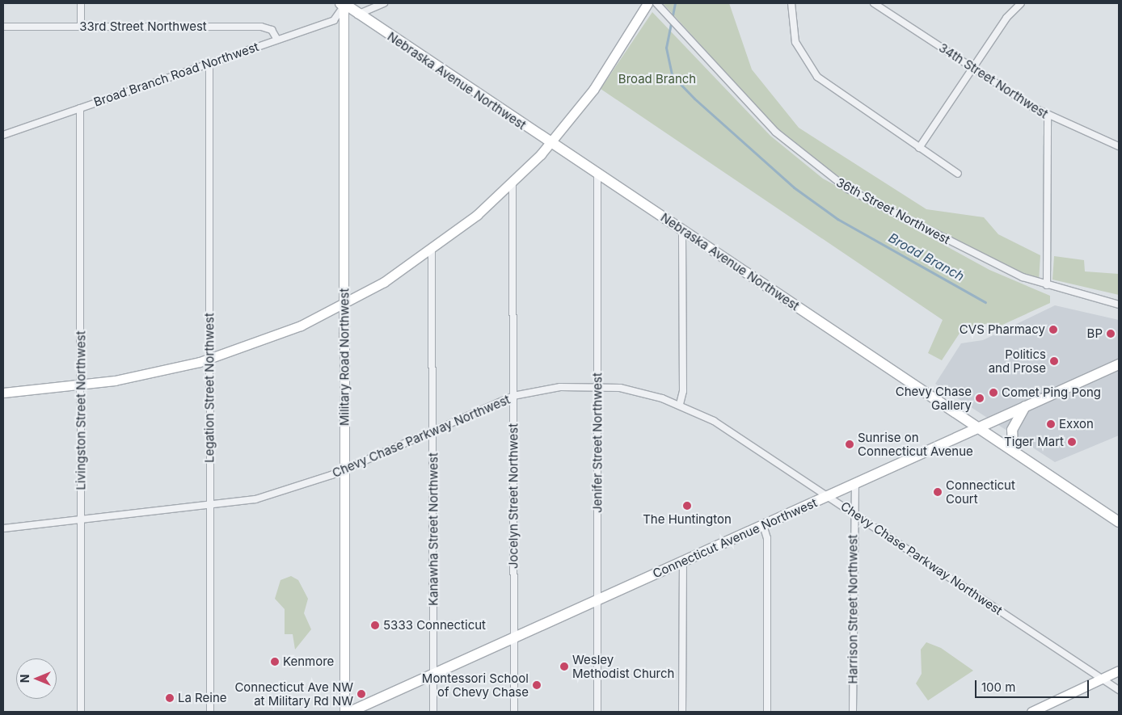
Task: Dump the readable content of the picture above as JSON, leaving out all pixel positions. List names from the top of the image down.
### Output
{
  "streets": {
    "main road": ["Nebraska Avenue Northwest", "Military Road Northwest", "Connecticut Avenue Northwest"],
    "street": [
      "33rd Street Northwest",
      "Broad Branch Road Northwest",
      "34th Street Northwest",
      "36th Street Northwest",
      "Legation Street Northwest",
      "Livingston Street Northwest",
      "Chevy Chase Parkway Northwest",
      "Jenifer Street Northwest",
      "Jocelyn Street Northwest",
      "Kanawha Street Northwest",
      "Harrison Street Northwest"
    ]
  },
  "crossings": [
    ["33rd Street Northwest", "Broad Branch Road Northwest"],
    ["Broad Branch Road Northwest", "Nebraska Avenue Northwest"],
    ["Broad Branch Road Northwest", "Military Road Northwest"],
    ["Broad Branch Road Northwest", "Legation Street Northwest"],
    ["Broad Branch Road Northwest", "Livingston Street Northwest"],
    ["Nebraska Avenue Northwest", "Military Road Northwest"],
    ["Nebraska Avenue Northwest", "Jenifer Street Northwest"],
    ["Nebraska Avenue Northwest", "Connecticut Avenue Northwest"],
    ["Military Road Northwest", "Chevy Chase Parkway Northwest"],
    ["Legation Street Northwest", "Chevy Chase Parkway Northwest"],
    ["Livingston Street Northwest", "Chevy Chase Parkway Northwest"],
    ["Chevy Chase Parkway Northwest", "Jenifer Street Northwest"],
    ["Chevy Chase Parkway Northwest", "Jocelyn Street Northwest"],
    ["Chevy Chase Parkway Northwest", "Kanawha Street Northwest"],
    ["Chevy Chase Parkway Northwest", "Connecticut Avenue Northwest"],
    ["Chevy Chase Parkway Northwest", "Harrison Street Northwest"],
    ["Jenifer Street Northwest", "Connecticut Avenue Northwest"],
    ["Jocelyn Street Northwest", "Connecticut Avenue Northwest"],
    ["Kanawha Street Northwest", "Connecticut Avenue Northwest"],
    ["Connecticut Avenue Northwest", "Harrison Street Northwest"]
  ],
  "water": ["Broad Branch"],
  "parks": ["Broad Branch"],
  "places": [
    "CVS Pharmacy",
    "BP",
    "Politics and Prose",
    "Comet Ping Pong",
    "Chevy Chase Gallery",
    "Exxon",
    "Tiger Mart",
    "Sunrise on Connecticut Avenue",
    "Connecticut Court",
    "The Huntington",
    "5333 Connecticut",
    "Kenmore",
    "Wesley Methodist Church",
    "Montessori School of Chevy Chase",
    "Connecticut Ave NW at Military Rd NW",
    "La Reine"
  ],
  "scale_bar": "100 m",
  "north": "left"
}
